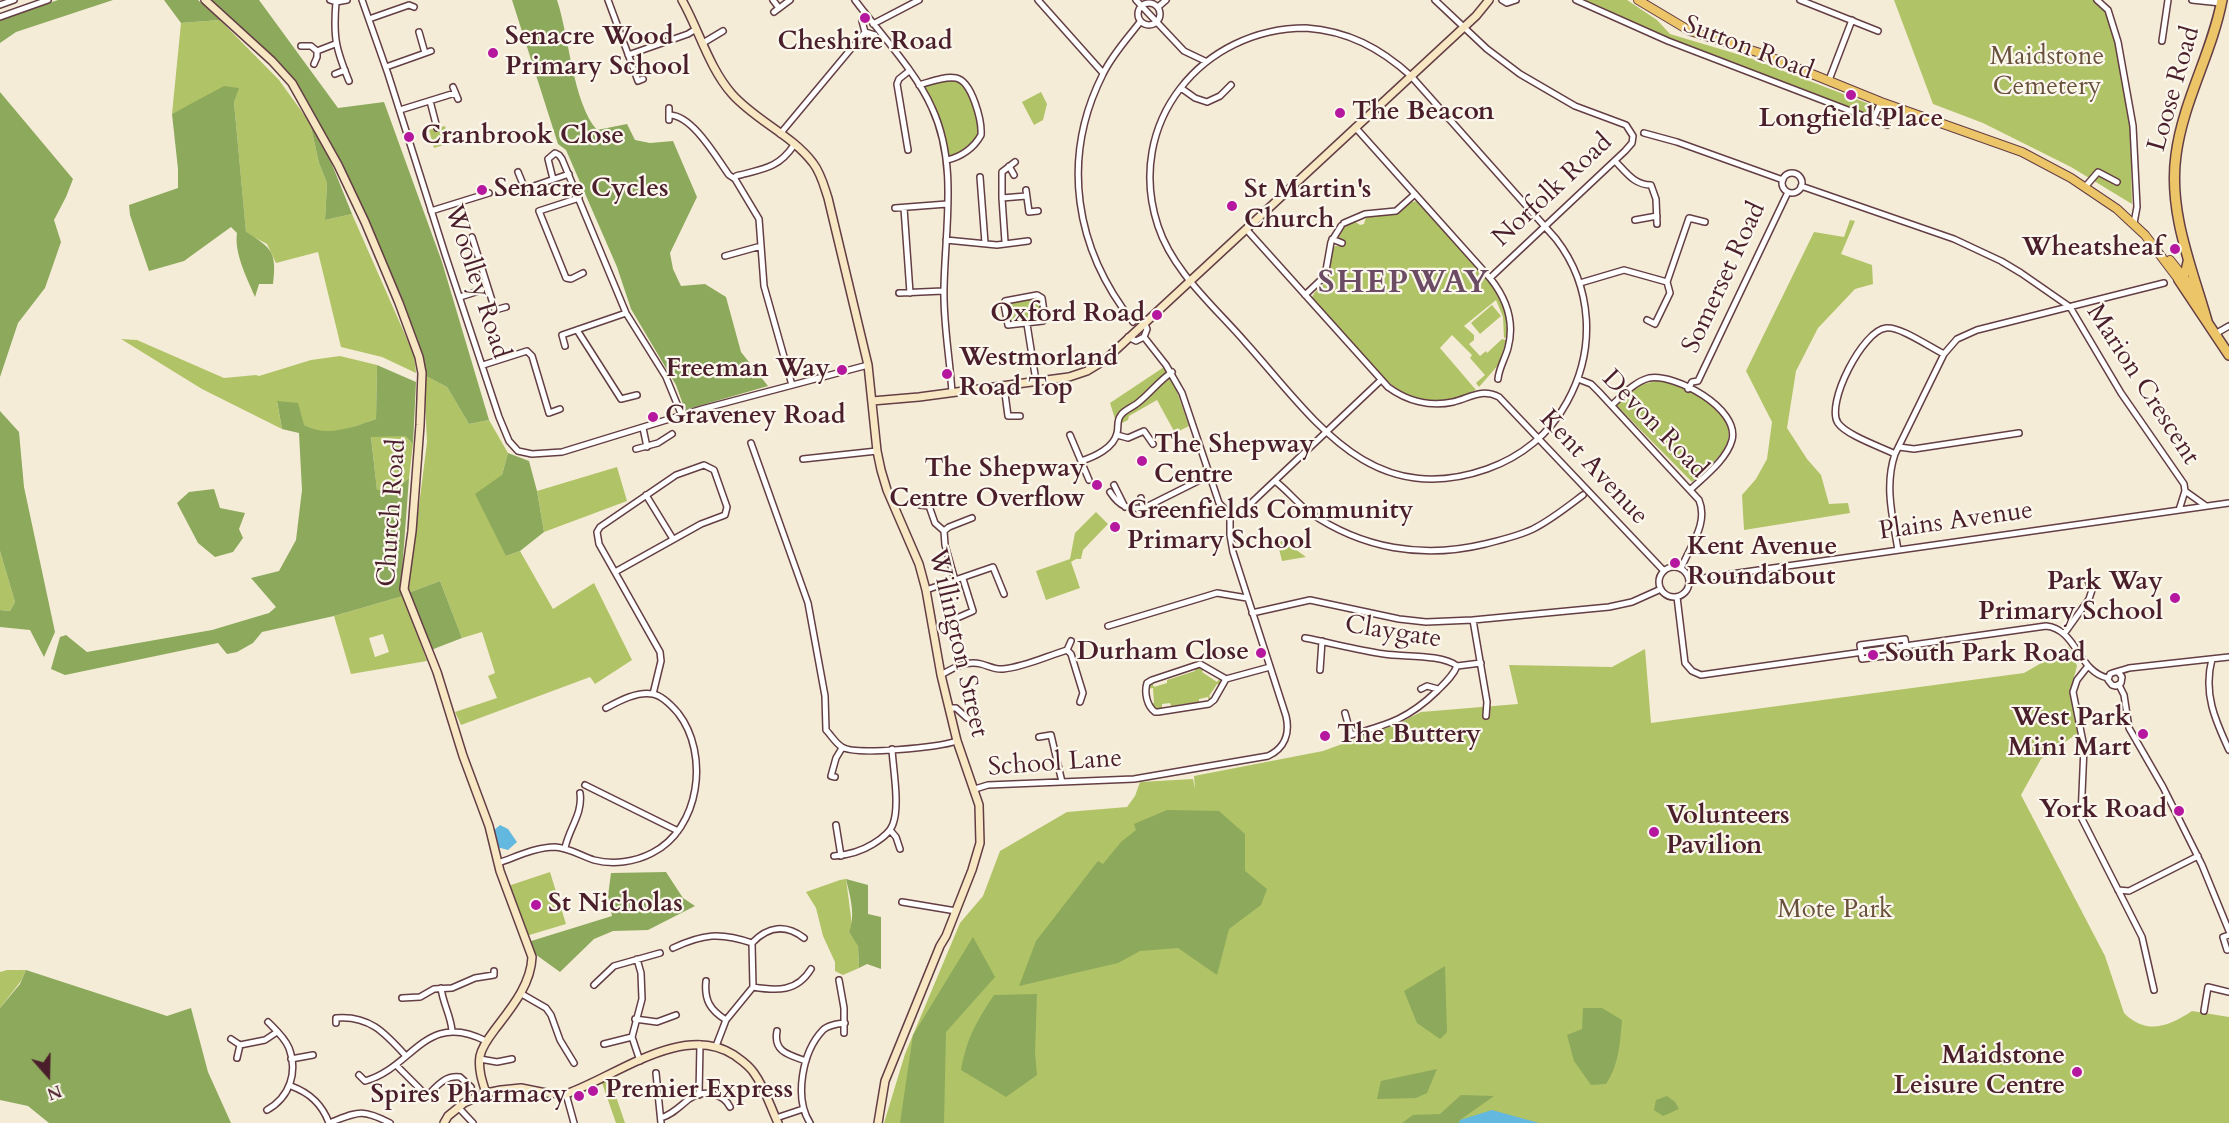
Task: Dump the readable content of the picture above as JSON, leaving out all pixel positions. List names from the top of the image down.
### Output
{
  "streets": {
    "highway": ["Loose Road"],
    "main road": ["Sutton Road"],
    "street": [
      "Norfolk Road",
      "Somerset Road",
      "Woolley Road",
      "Marion Crescent",
      "Devon Road",
      "Kent Avenue",
      "Church Road",
      "Plains Avenue",
      "Claygate",
      "Willington Street",
      "School Lane"
    ]
  },
  "crossings": [
    ["Sutton Road", "Loose Road"],
    ["Somerset Road", "Marion Crescent"],
    ["Woolley Road", "Willington Street"],
    ["Marion Crescent", "Plains Avenue"],
    ["Devon Road", "Kent Avenue"],
    ["Devon Road", "Plains Avenue"],
    ["Kent Avenue", "Plains Avenue"],
    ["Willington Street", "School Lane"]
  ],
  "districts": ["SHEPWAY"],
  "parks": ["Maidstone Cemetery", "Mote Park"],
  "places": [
    "Cheshire Road",
    "Senacre Wood Primary School",
    "Longfield Place",
    "The Beacon",
    "Cranbrook Close",
    "Senacre Cycles",
    "St Martin's Church",
    "Wheatsheaf",
    "Oxford Road",
    "Freeman Way",
    "Westmorland Road Top",
    "Graveney Road",
    "The Shepway Centre",
    "The Shepway Centre Overflow",
    "Greenfields Community Primary School",
    "Kent Avenue Roundabout",
    "Park Way Primary School",
    "Durham Close",
    "South Park Road",
    "West Park Mini Mart",
    "The Buttery",
    "York Road",
    "Volunteers Pavilion",
    "St Nicholas",
    "Maidstone Leisure Centre",
    "Premier Express",
    "Spires Pharmacy"
  ],
  "north": "bottom"
}
